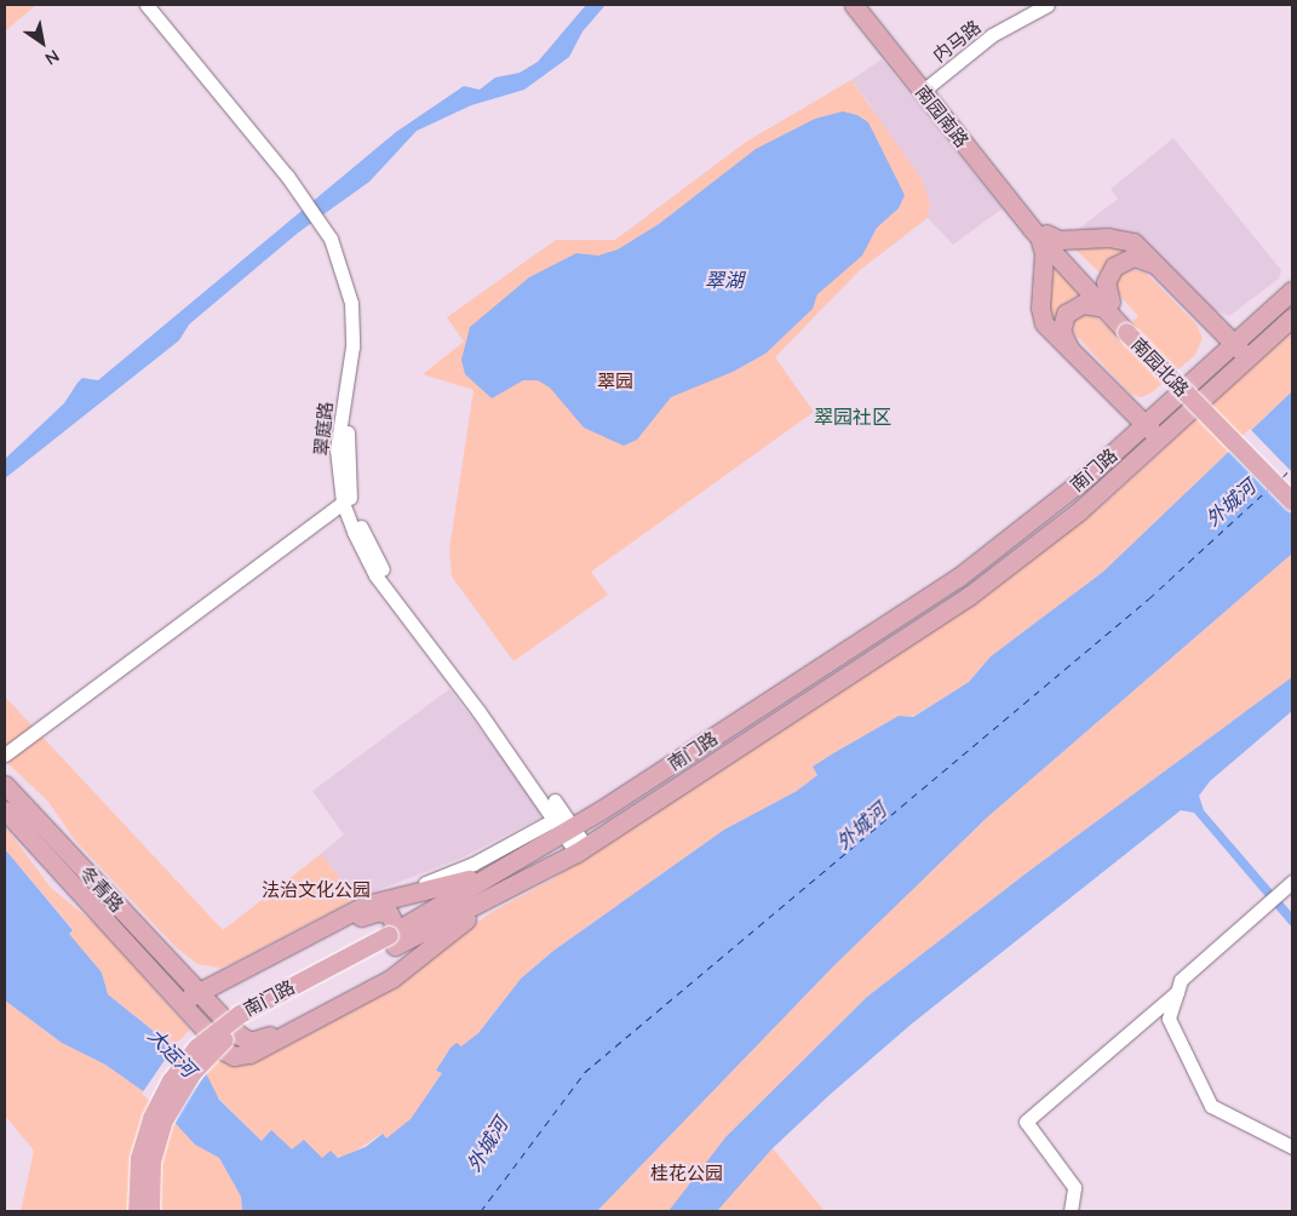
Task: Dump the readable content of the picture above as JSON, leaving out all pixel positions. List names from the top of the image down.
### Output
{
  "streets": {
    "main road": [
      "南园南路",
      "南园北路",
      "南门路",
      "冬青路"
    ],
    "street": ["内马路", "翠庭路"]
  },
  "crossings": [
    ["内马路", "南园南路"],
    ["南园南路", "南园北路"],
    ["翠庭路", "南门路"],
    ["南门路", "冬青路"]
  ],
  "districts": ["翠园社区"],
  "water": ["翠湖", "外城河", "大运河"],
  "parks": ["翠园", "法治文化公园", "桂花公园"],
  "north": "bottom right"
}
